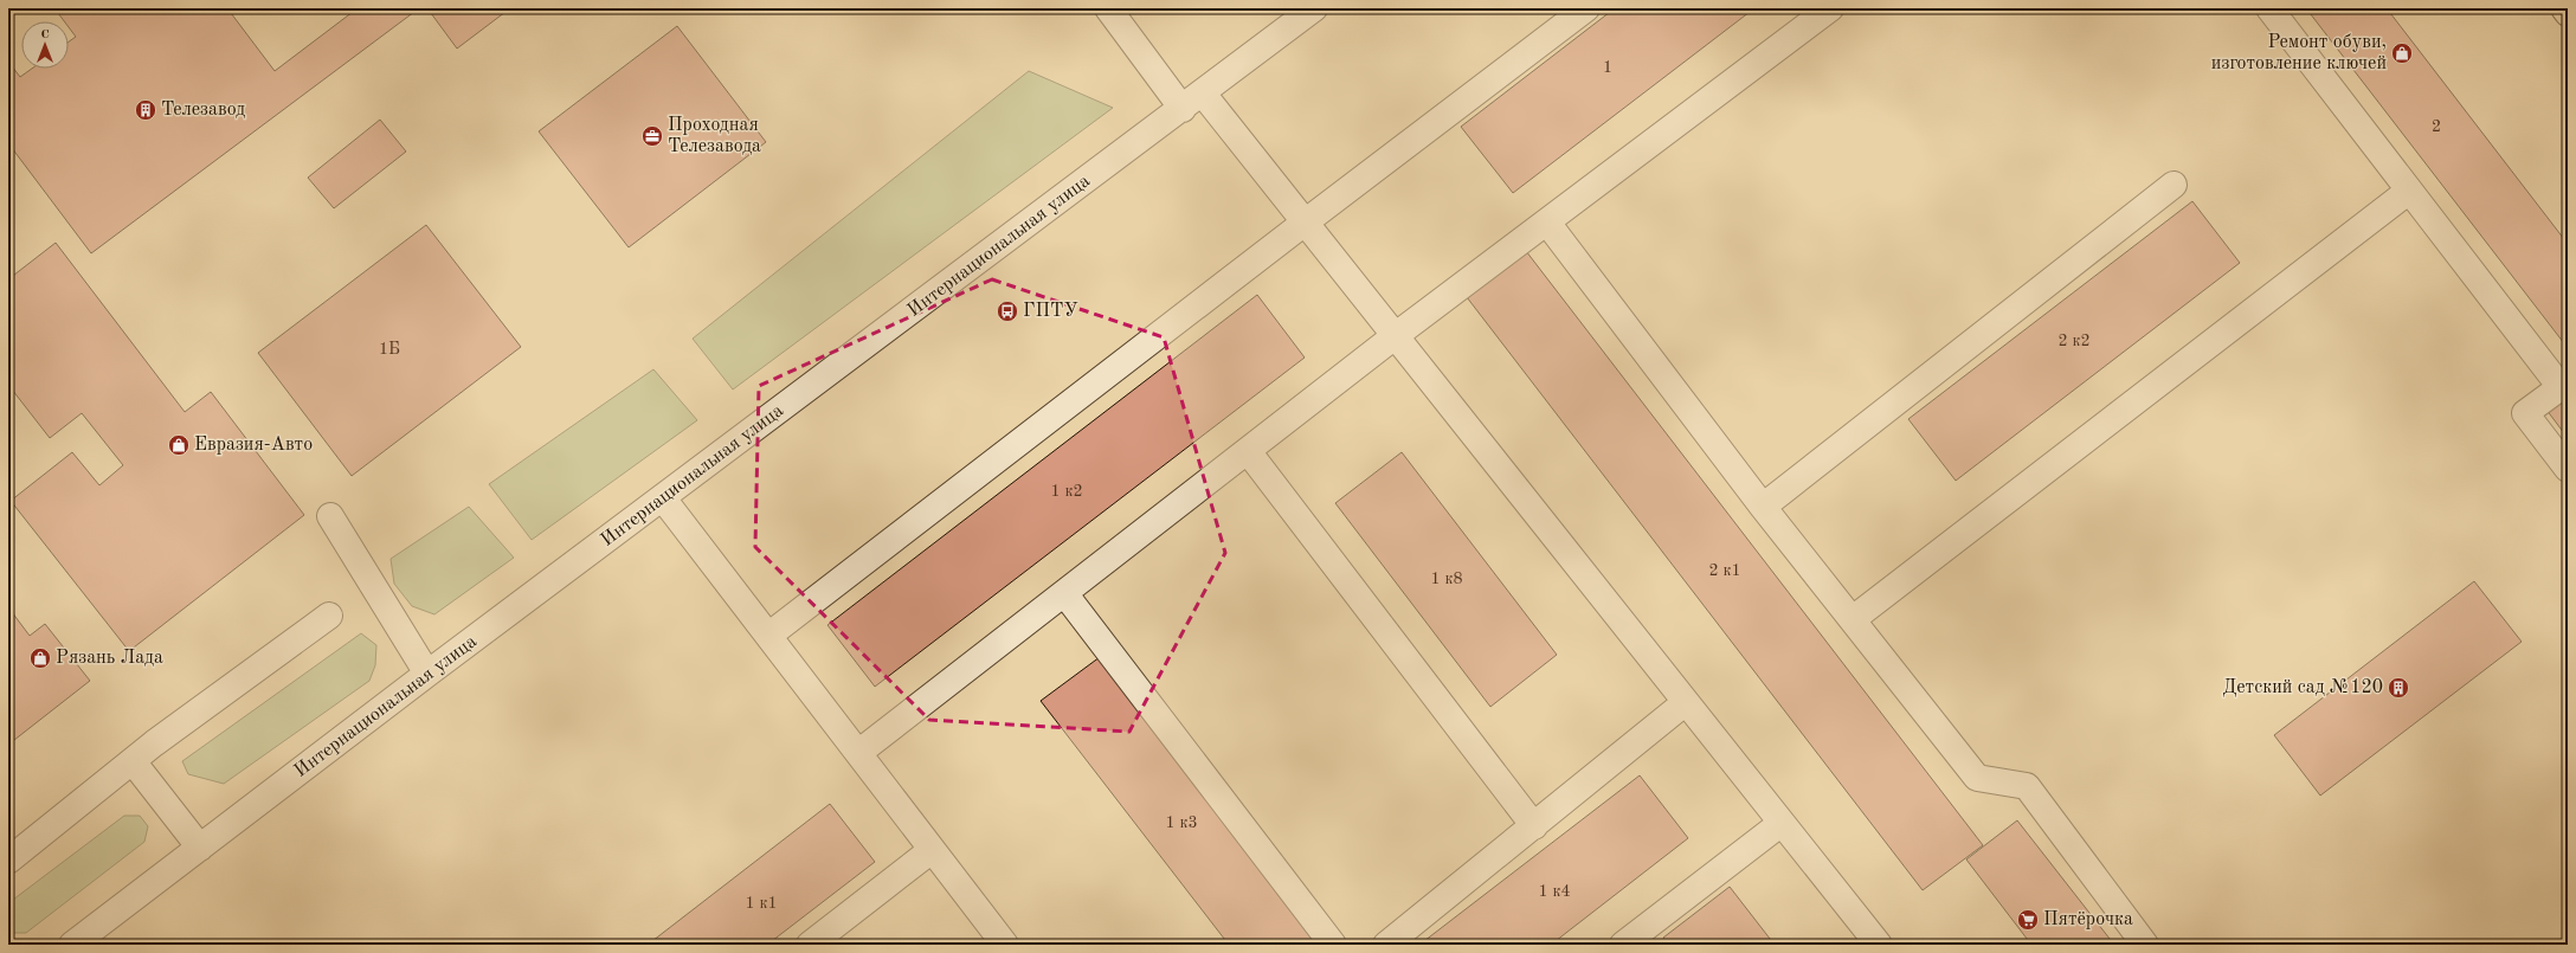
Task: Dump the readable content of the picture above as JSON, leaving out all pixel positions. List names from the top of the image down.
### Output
{
  "streets": {
    "street": ["Интернациональная улица"]
  },
  "places": {
    "shop": ["Ремонт обуви, изготовление ключей", "Евразия-Авто", "Рязань Лада"],
    "building": ["Телезавод", "Детский сад №120"],
    "office": ["Проходная Телезавода"],
    "bus stop": ["ГПТУ"],
    "supermarket": ["Пятёрочка"]
  },
  "house_numbers": [
    "1",
    "2",
    "2 к2",
    "1Б",
    "1 к2",
    "2 к1",
    "1 к8",
    "1 к3",
    "1 к4",
    "1 к1"
  ],
  "north": "top"
}
